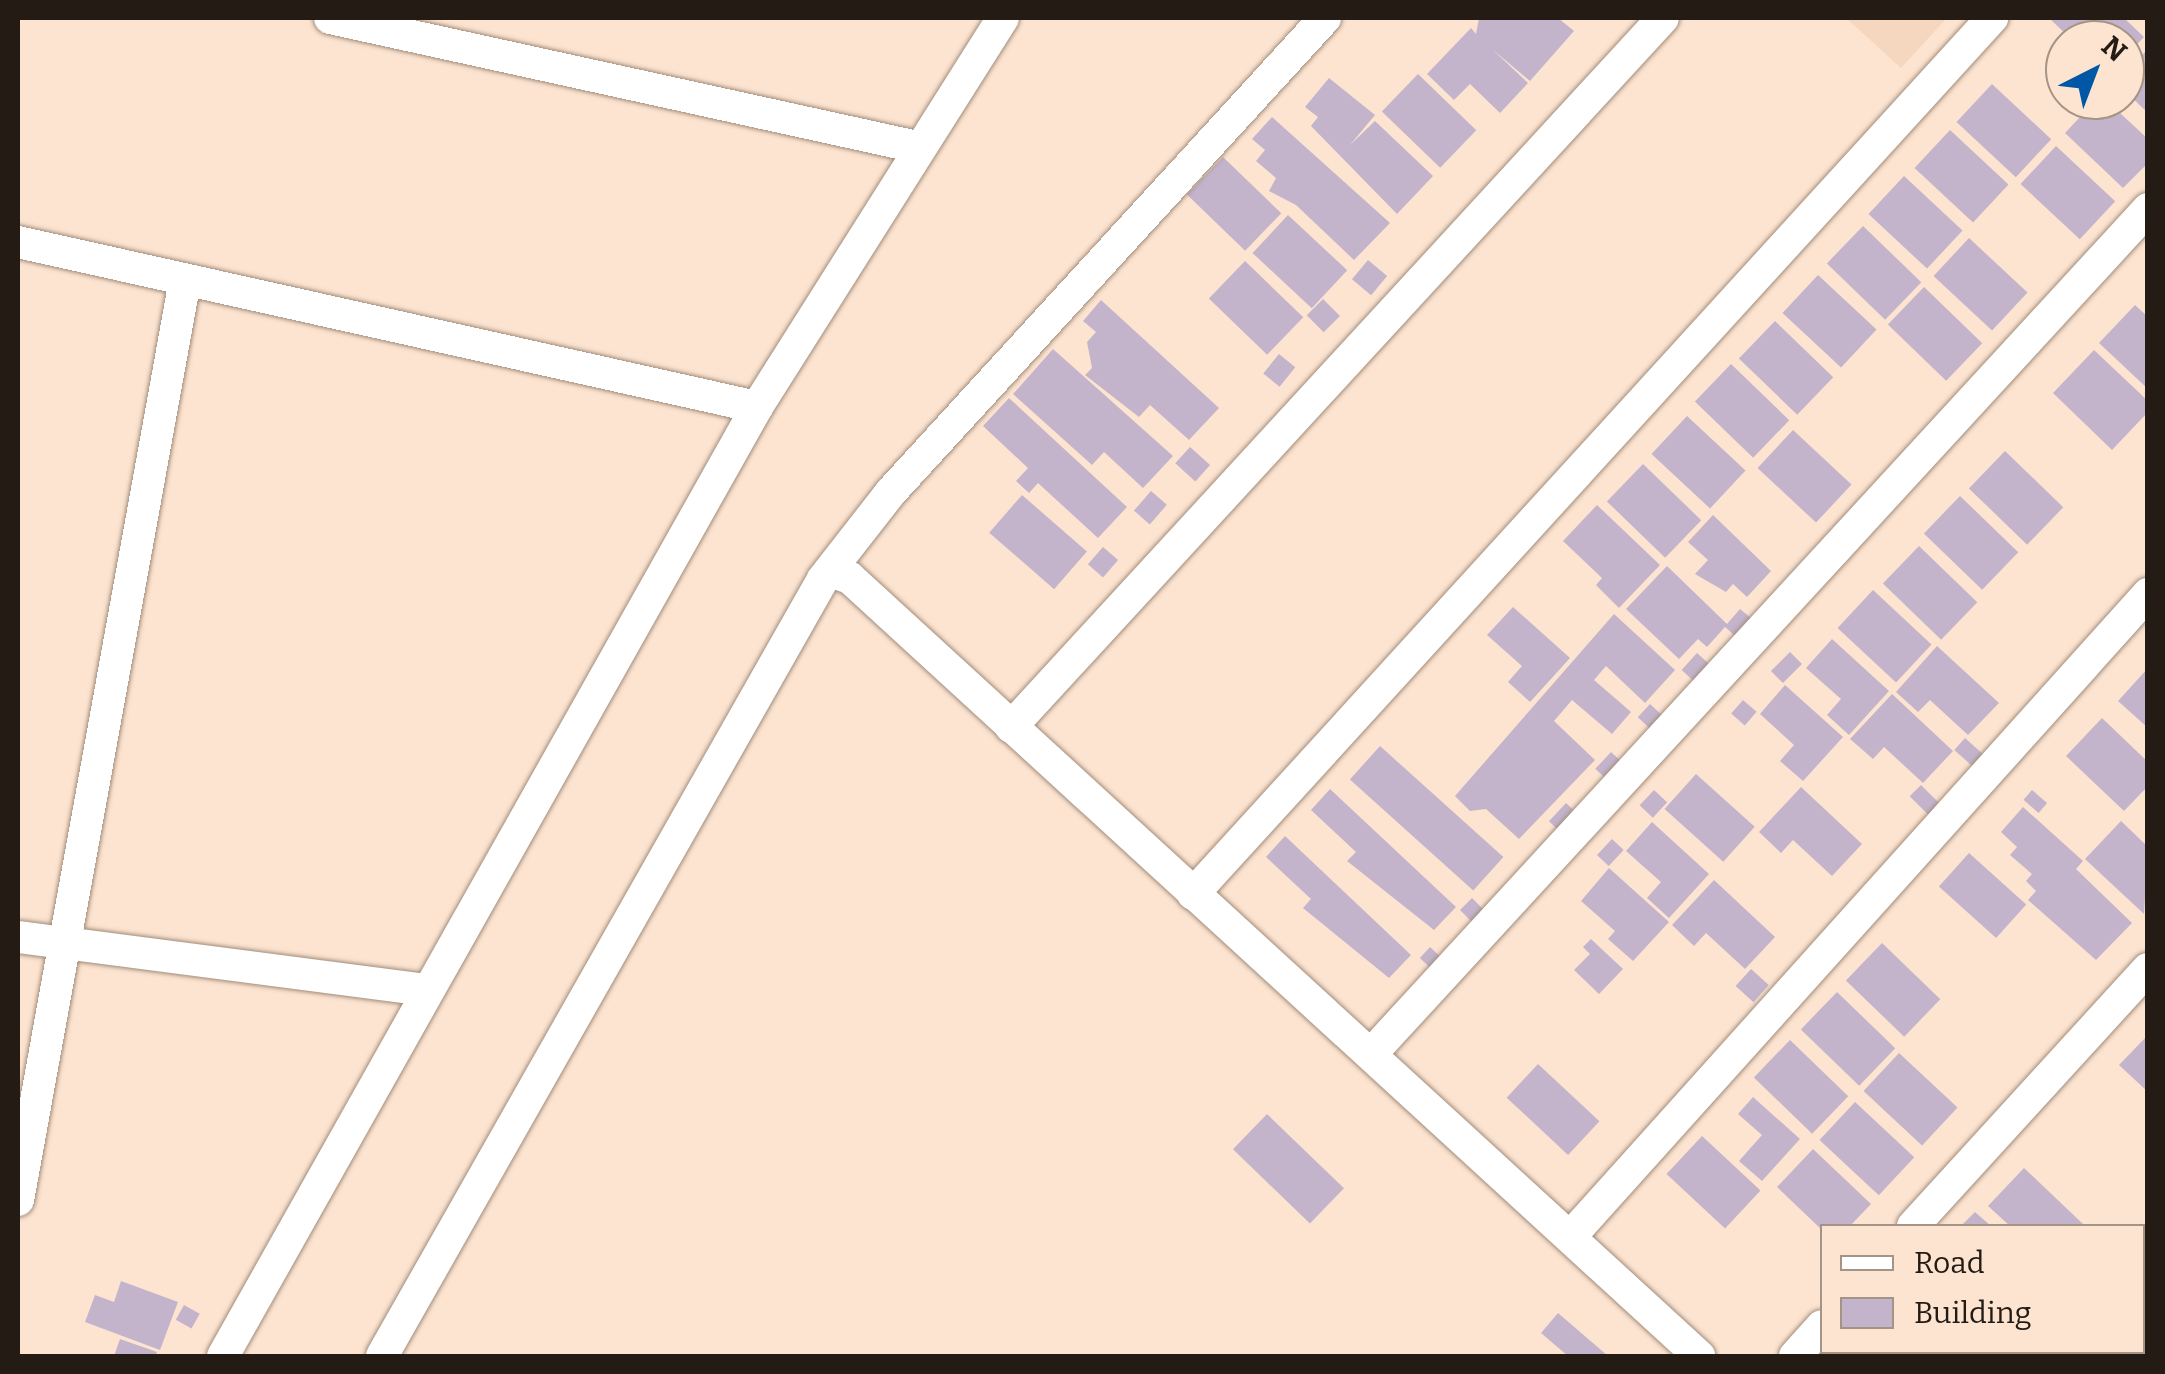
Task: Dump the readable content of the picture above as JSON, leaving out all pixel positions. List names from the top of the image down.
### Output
{
  "legend": ["Road", "Building"],
  "north": "top right"
}
